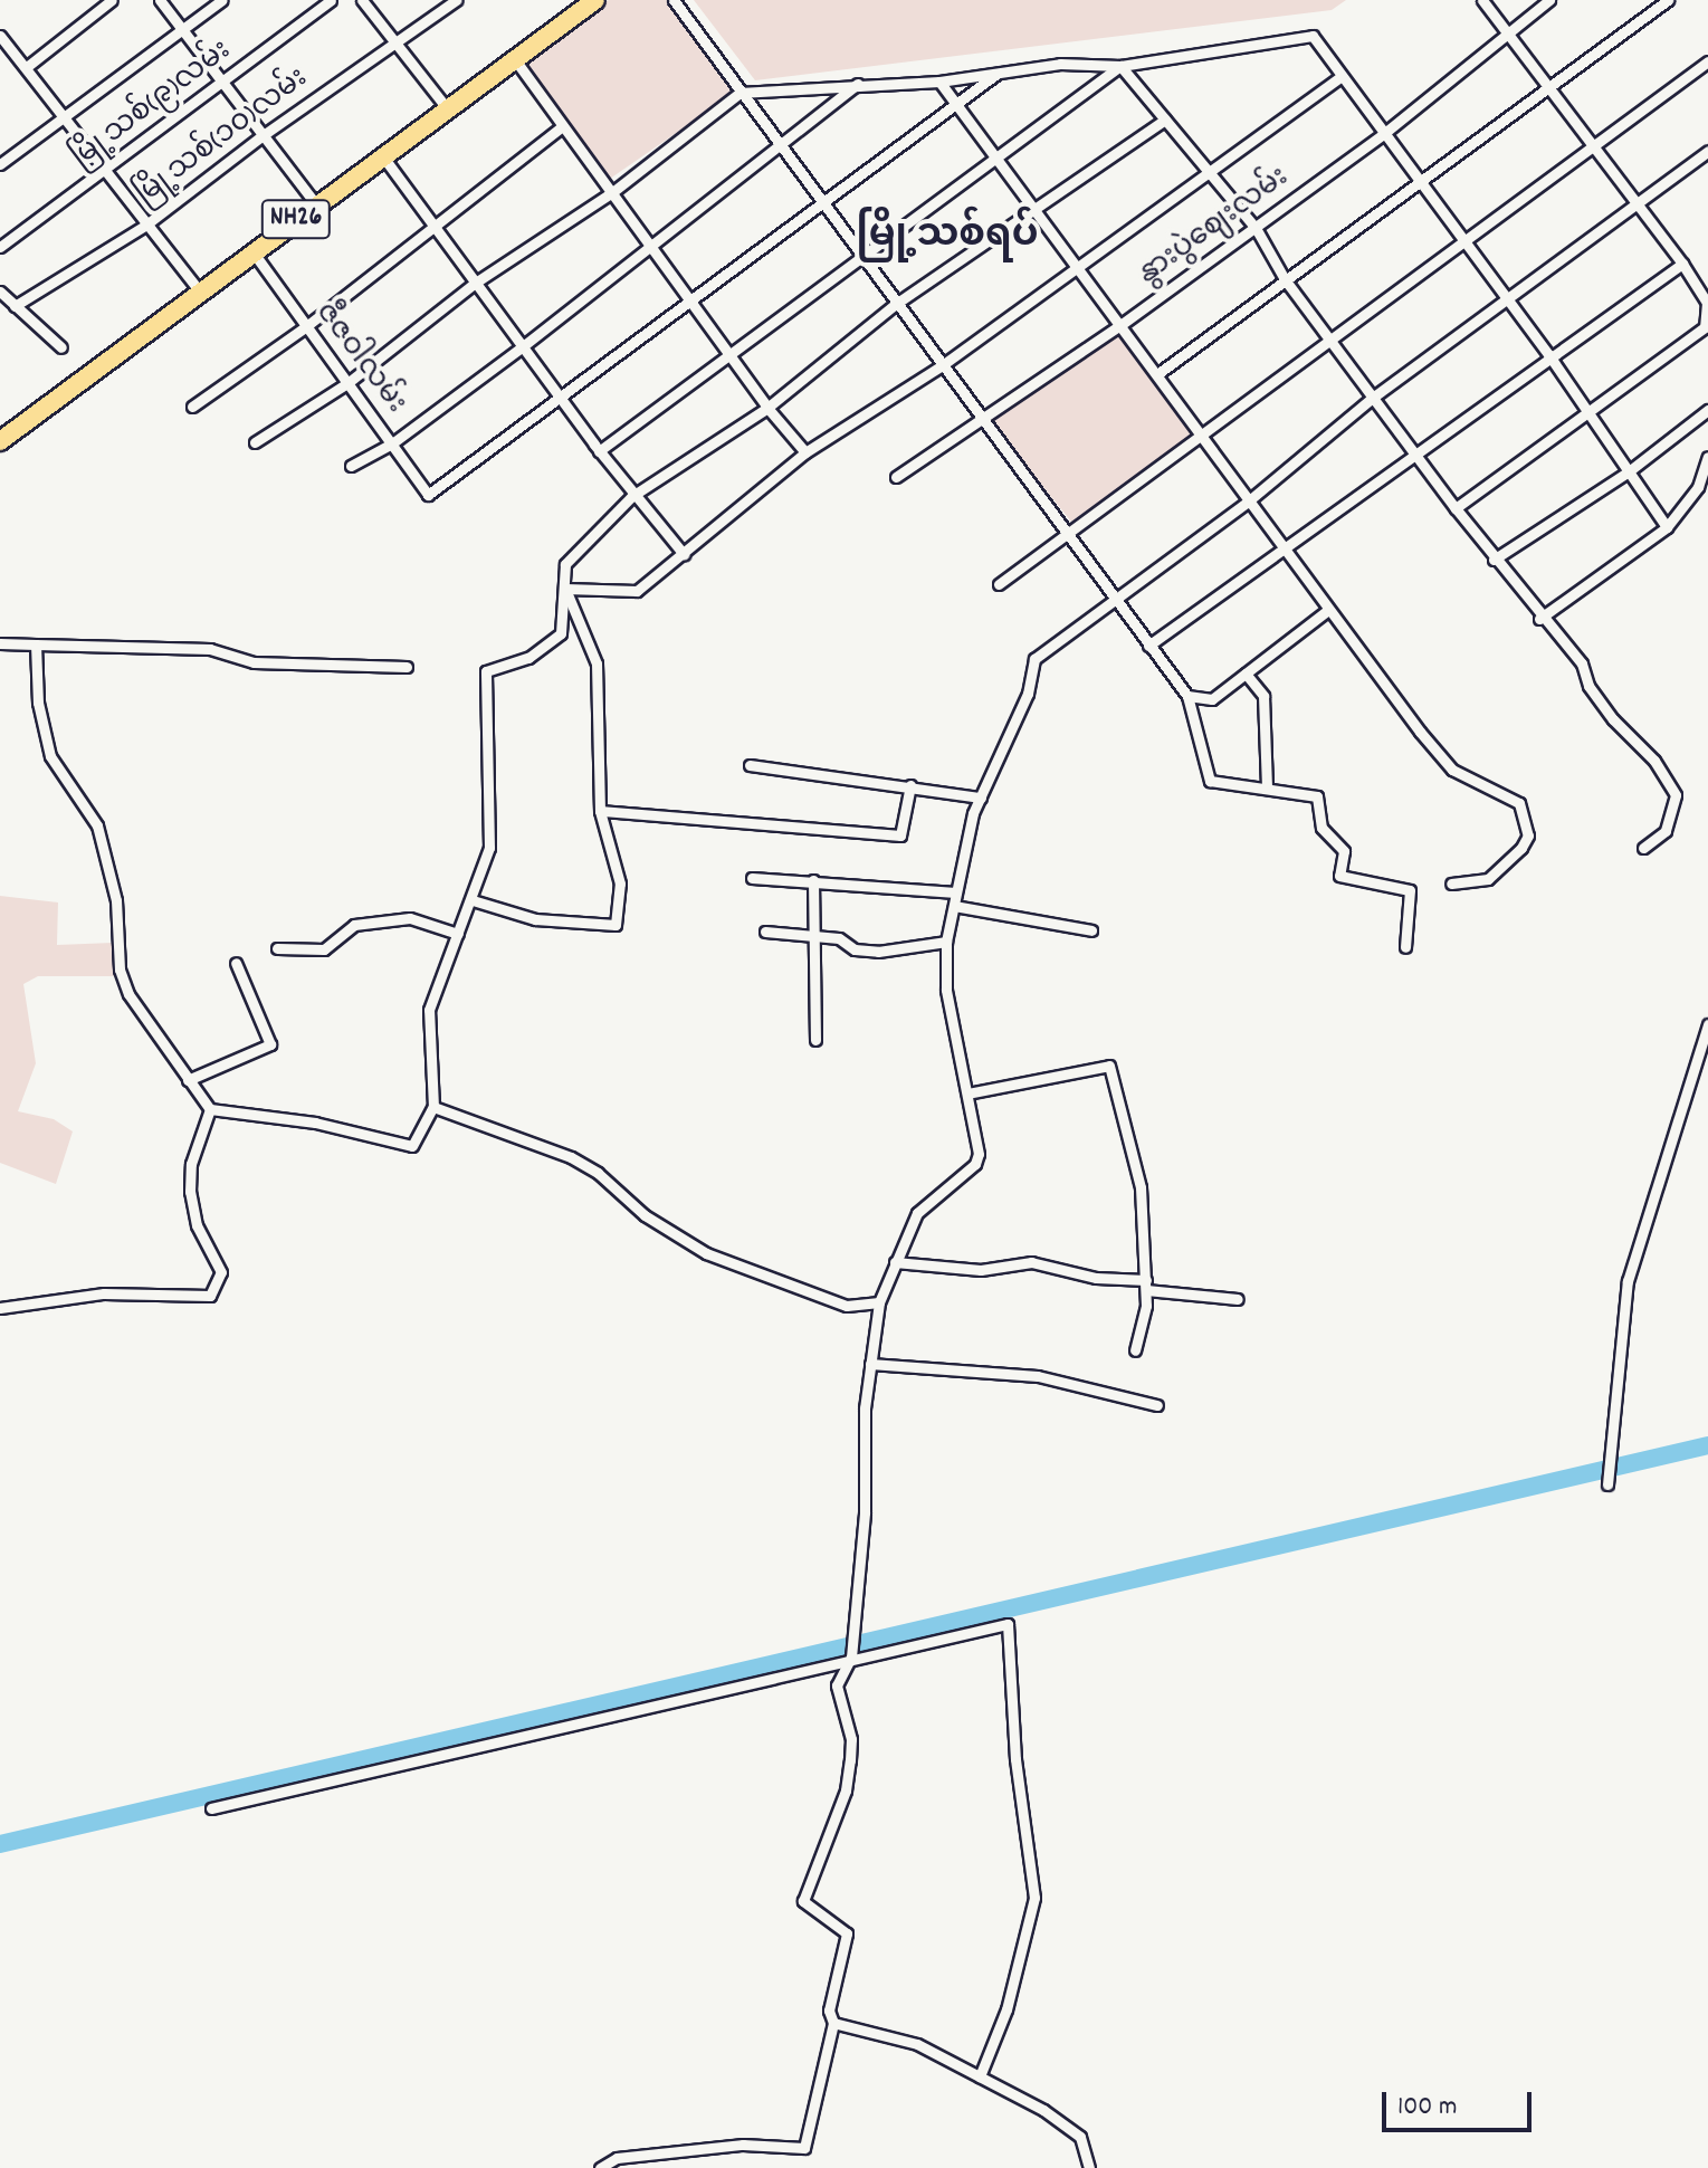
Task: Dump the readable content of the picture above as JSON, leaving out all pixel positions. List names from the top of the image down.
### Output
{
  "streets": {
    "highway": ["NH26"],
    "street": [
      "မြို့သစ်(၉)လမ်း",
      "မြို့သစ်(၁၀)လမ်း",
      "နွားပွဲဈေးလမ်း",
      "ဇီဇဝါလမ်း"
    ]
  },
  "crossings": [
    ["NH26", "ဇီဇဝါလမ်း"]
  ],
  "districts": ["မြို့သစ်ရပ်"],
  "scale_bar": "100 m"
}
